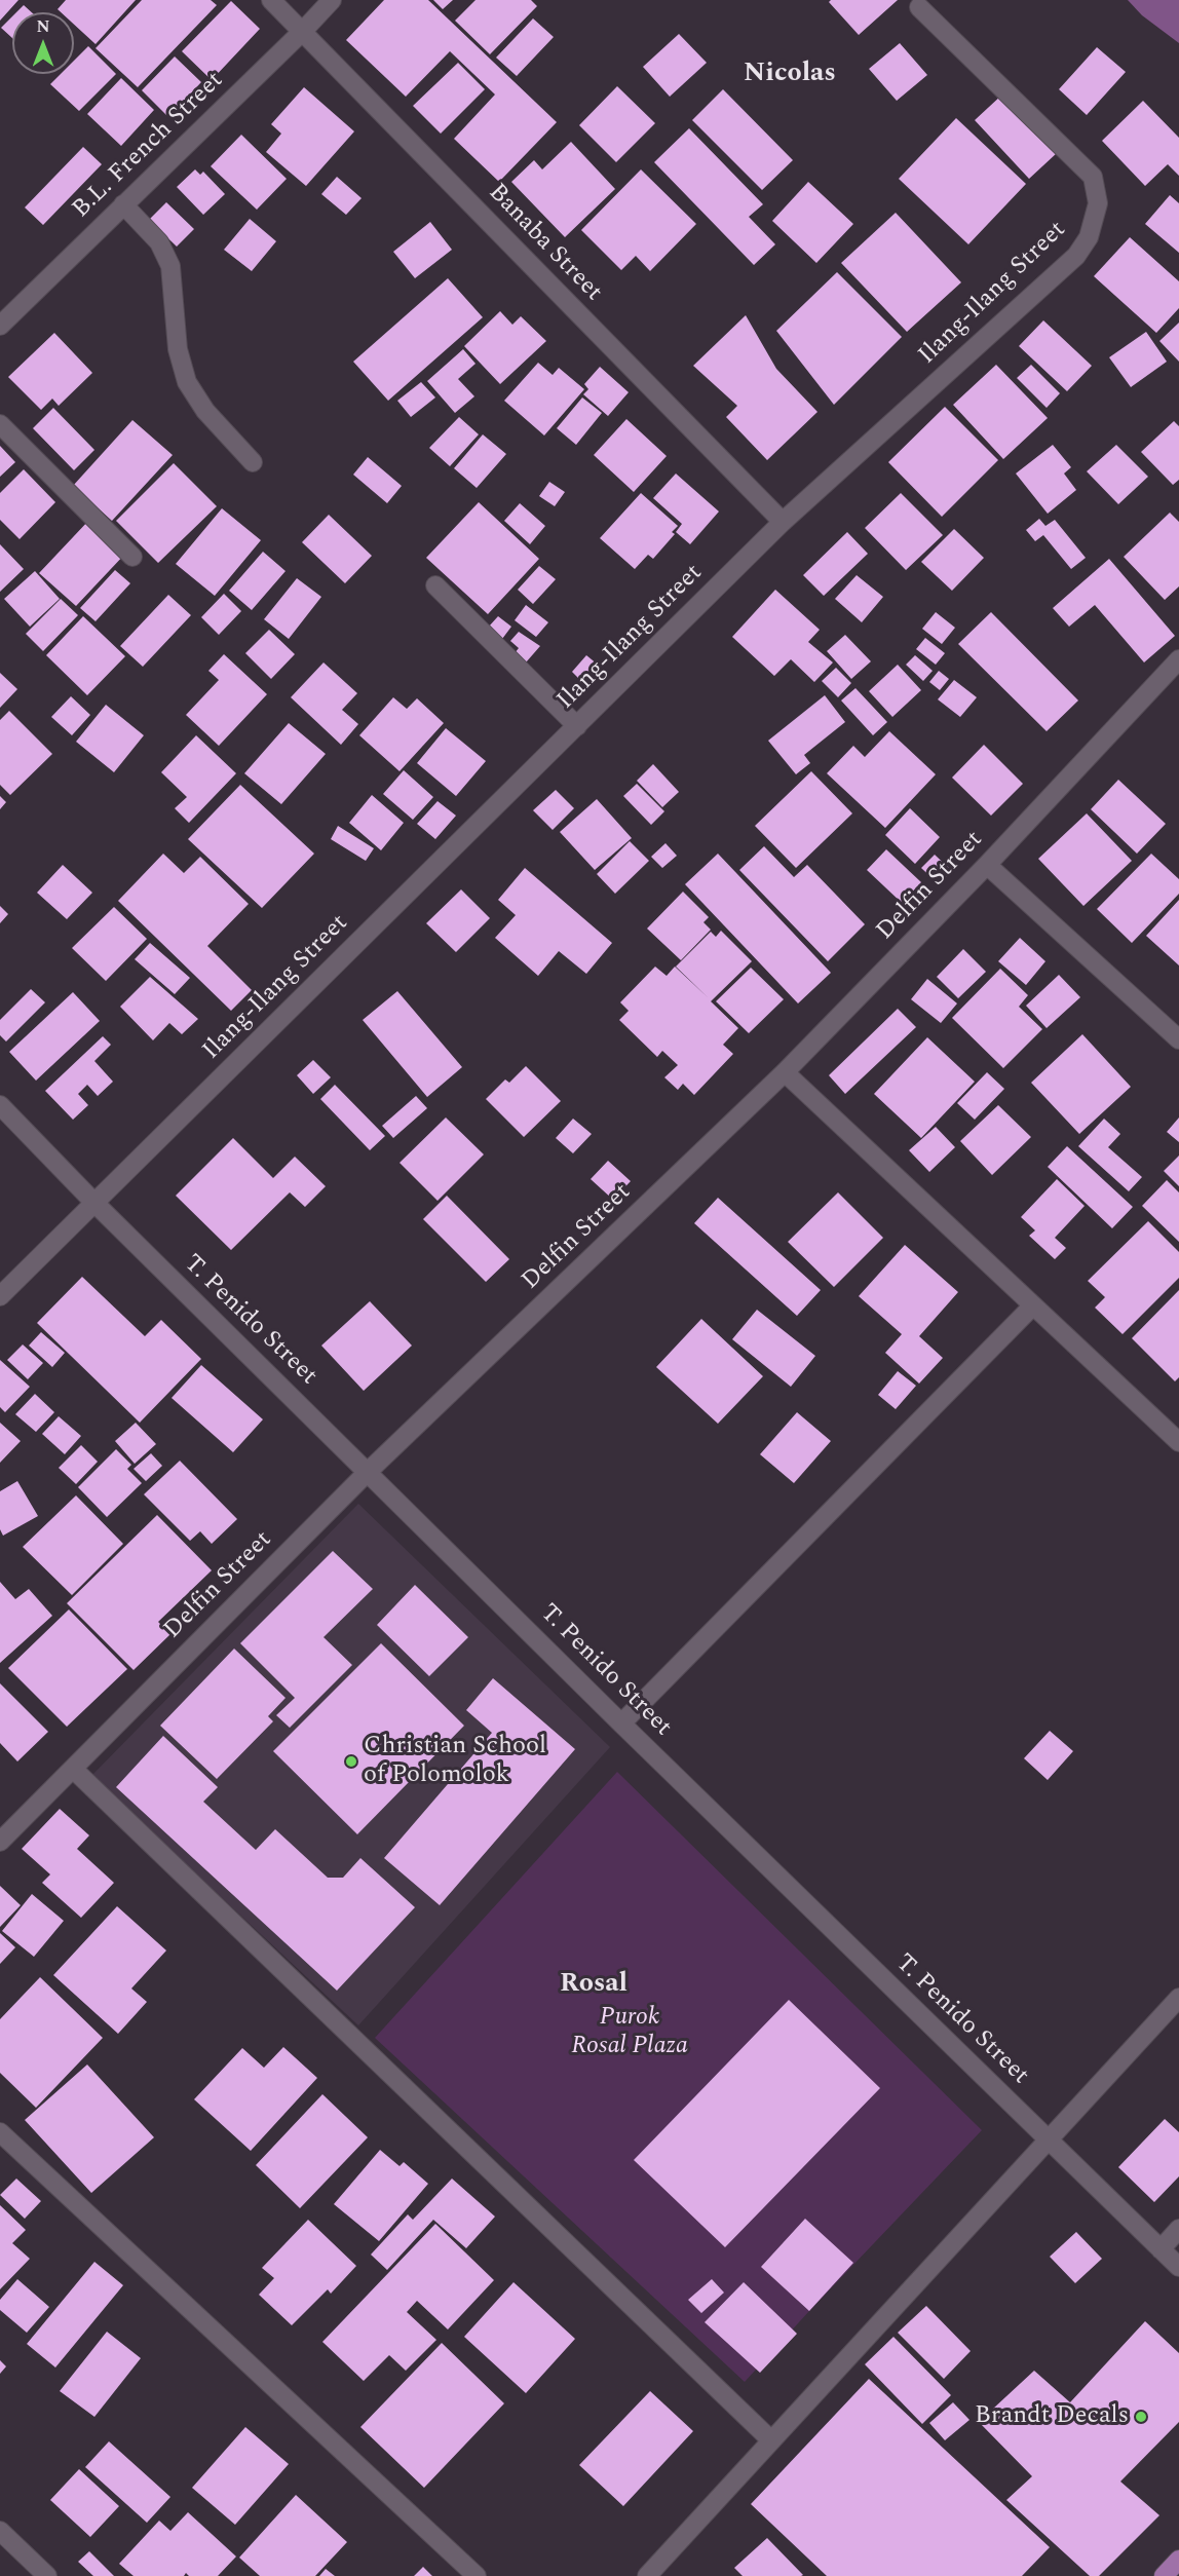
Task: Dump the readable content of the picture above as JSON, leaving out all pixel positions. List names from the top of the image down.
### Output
{
  "streets": {
    "street": [
      "B.L. French Street",
      "Banaba Street",
      "Ilang-Ilang Street",
      "Delfin Street",
      "T. Penido Street"
    ]
  },
  "crossings": [
    ["B.L. French Street", "Banaba Street"],
    ["Banaba Street", "Ilang-Ilang Street"],
    ["Ilang-Ilang Street", "T. Penido Street"],
    ["Delfin Street", "T. Penido Street"]
  ],
  "districts": ["Nicolas", "Rosal"],
  "parks": ["Purok Rosal Plaza"],
  "places": ["Christian School of Polomolok", "Brandt Decals"],
  "north": "top"
}
